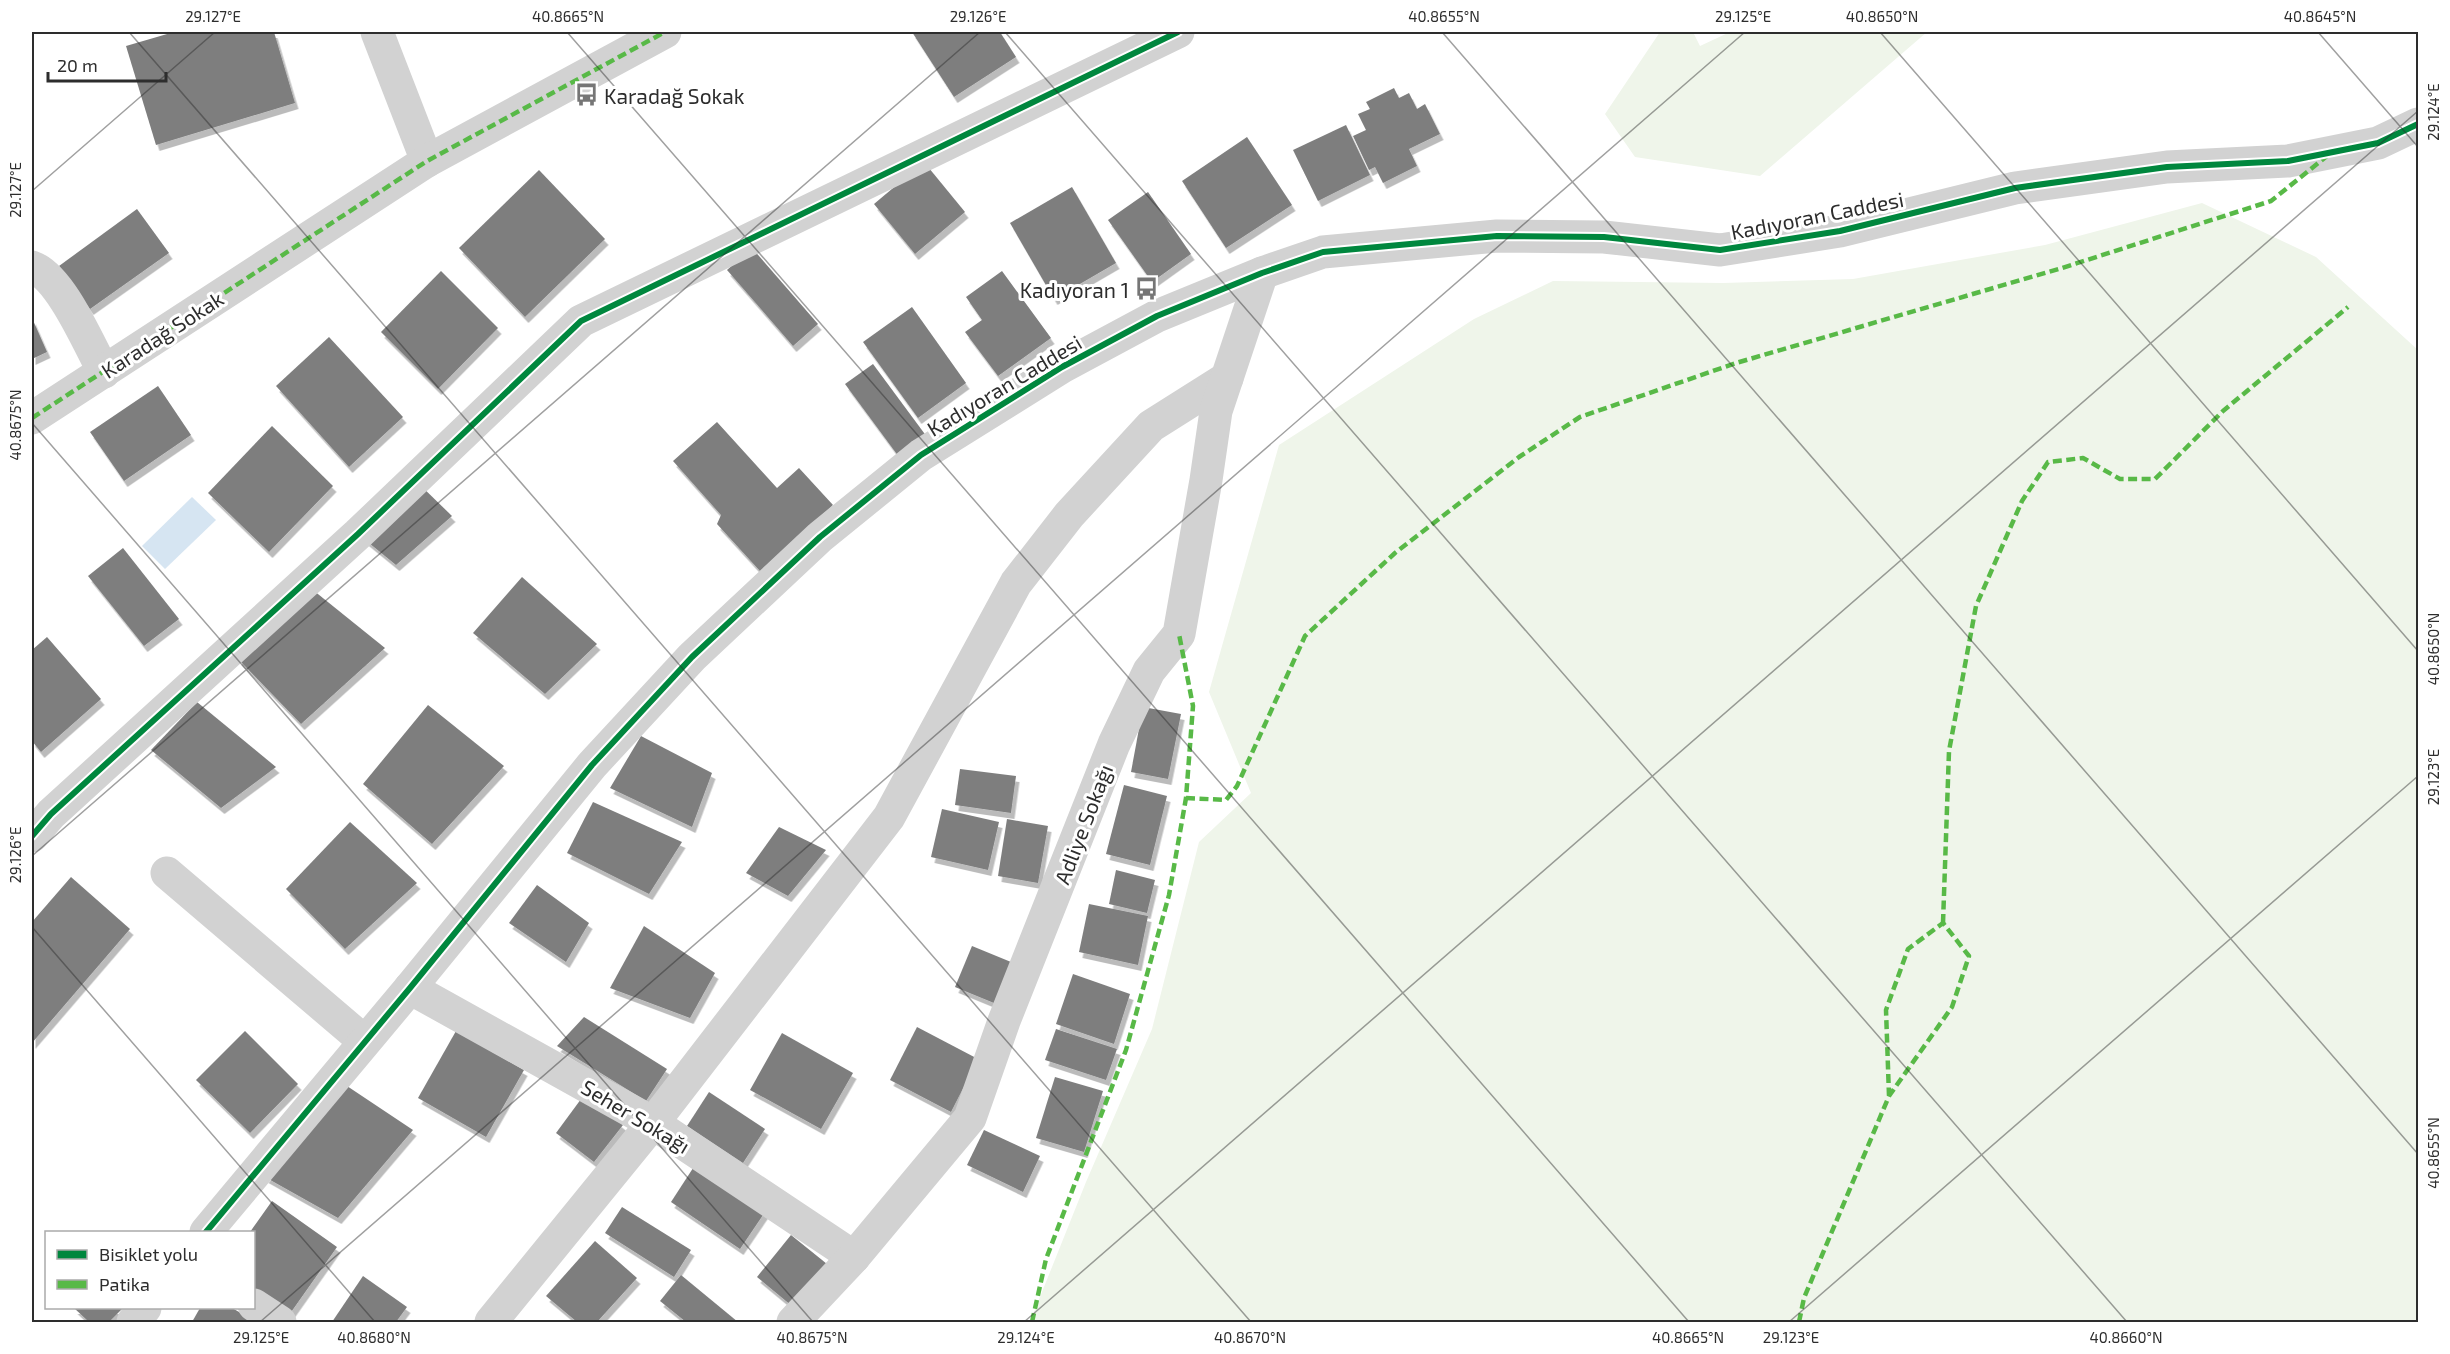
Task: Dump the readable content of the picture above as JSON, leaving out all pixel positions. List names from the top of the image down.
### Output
{
  "streets": {
    "street": [
      "Kadıyoran Caddesi",
      "Karadağ Sokak",
      "Adliye Sokağı",
      "Seher Sokağı"
    ]
  },
  "crossings": [
    ["Kadıyoran Caddesi", "Adliye Sokağı"],
    ["Kadıyoran Caddesi", "Seher Sokağı"],
    ["Adliye Sokağı", "Seher Sokağı"]
  ],
  "places": {
    "bus stop": ["Karadağ Sokak", "Kadıyoran 1"]
  },
  "legend": ["Bisiklet yolu", "Patika"],
  "scale_bar": "20 m",
  "coordinates": [
    "29.127°E",
    "40.8665°N",
    "29.126°E",
    "40.8655°N",
    "29.125°E",
    "40.8650°N",
    "40.8645°N",
    "29.124°E",
    "40.8675°N",
    "29.123°E",
    "40.8680°N",
    "40.8670°N",
    "40.8660°N"
  ]
}
